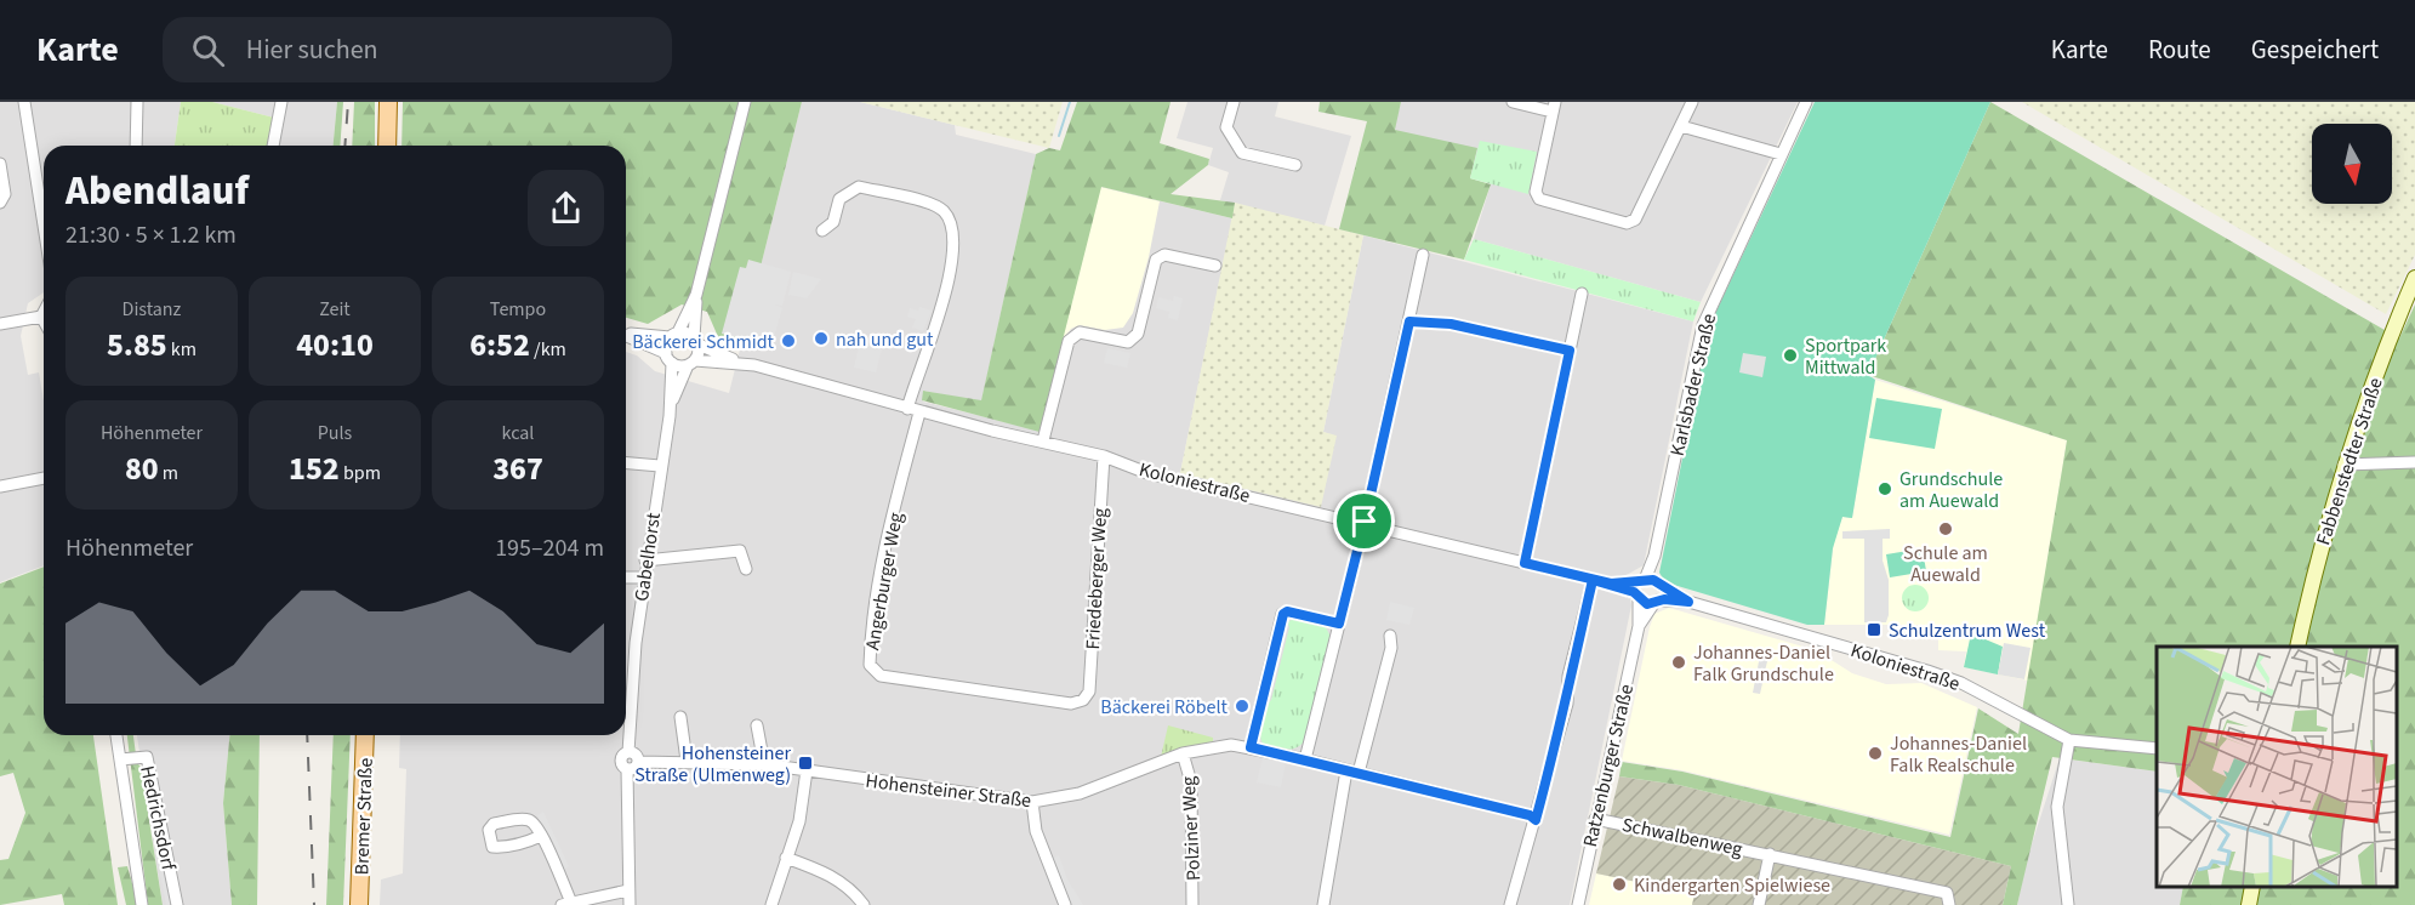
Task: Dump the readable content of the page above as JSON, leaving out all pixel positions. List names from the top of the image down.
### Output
{
  "streets": {
    "main road": ["Bremer Straße"],
    "street": [
      "Karlsbader Straße",
      "Fabbenstedter Straße",
      "Koloniestraße",
      "Gabelhorst",
      "Friedeberger Weg",
      "Angerburger Weg",
      "Ratzenburger Straße",
      "Hohensteiner Straße",
      "Hedrichsdorf",
      "Polziner Weg",
      "Schwalbenweg"
    ]
  },
  "crossings": [
    ["Karlsbader Straße", "Koloniestraße"],
    ["Karlsbader Straße", "Ratzenburger Straße"],
    ["Koloniestraße", "Gabelhorst"],
    ["Koloniestraße", "Friedeberger Weg"],
    ["Koloniestraße", "Angerburger Weg"],
    ["Koloniestraße", "Ratzenburger Straße"],
    ["Gabelhorst", "Hohensteiner Straße"],
    ["Friedeberger Weg", "Angerburger Weg"],
    ["Ratzenburger Straße", "Schwalbenweg"],
    ["Hohensteiner Straße", "Polziner Weg"]
  ],
  "places": {
    "other": [
      "nah und gut",
      "Bäckerei Schmidt",
      "Sportpark Mittwald",
      "Grundschule am Auewald",
      "Schule am Auewald",
      "Johannes-Daniel Falk Grundschule",
      "Bäckerei Röbelt",
      "Johannes-Daniel Falk Realschule",
      "Kindergarten Spielwiese"
    ],
    "transit": ["Schulzentrum West", "Hohensteiner Straße (Ulmenweg)"]
  },
  "north": "bottom",
  "page": {
    "header": "Karte",
    "search": "Hier suchen",
    "nav": ["Karte", "Route", "Gespeichert"],
    "heading": ["Abendlauf", "21:30 · 5 × 1.2 km"],
    "stats": [
      ["Distanz", "5.85 km"],
      ["Zeit", "40:10"],
      ["Tempo", "6:52 /km"],
      ["Höhenmeter", "80 m"],
      ["Puls", "152 bpm"],
      ["kcal", "367"]
    ],
    "chart": ["Höhenmeter", "195–204 m"]
  }
}
